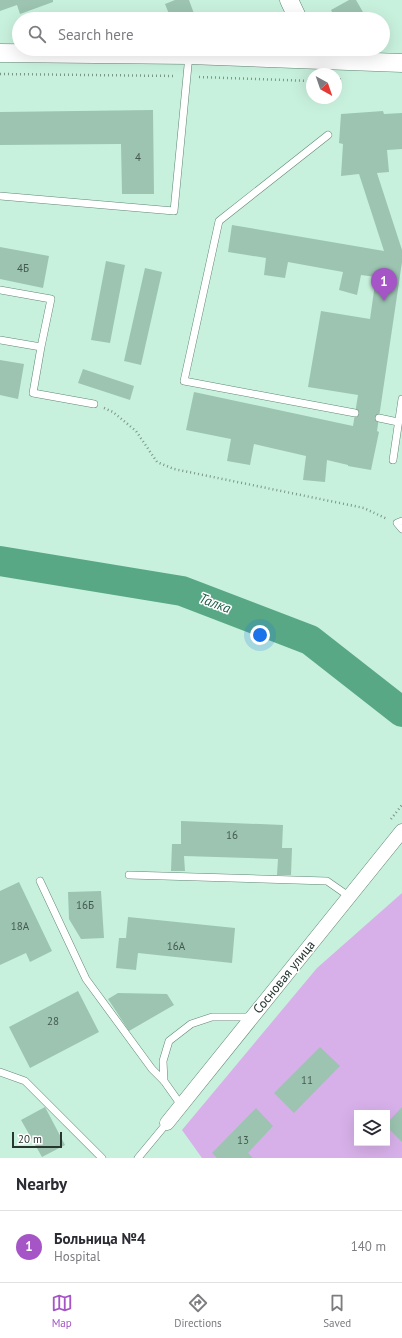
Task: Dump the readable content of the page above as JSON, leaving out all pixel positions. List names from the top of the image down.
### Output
{
  "streets": {
    "street": ["Сосновая улица"]
  },
  "water": ["Талка"],
  "house_numbers": [
    "4",
    "4Б",
    "16",
    "16Б",
    "18А",
    "16А",
    "28",
    "11",
    "13"
  ],
  "scale_bar": "20 m",
  "north": "bottom right",
  "page": {
    "search": "Search here",
    "pins": "1",
    "scale": "20 m",
    "heading": "Nearby",
    "list": [
      {
        "mark": "1",
        "name": "Больница №4",
        "note": "Hospital",
        "value": "140 m"
      }
    ],
    "nav": ["Map", "Directions", "Saved"]
  }
}
